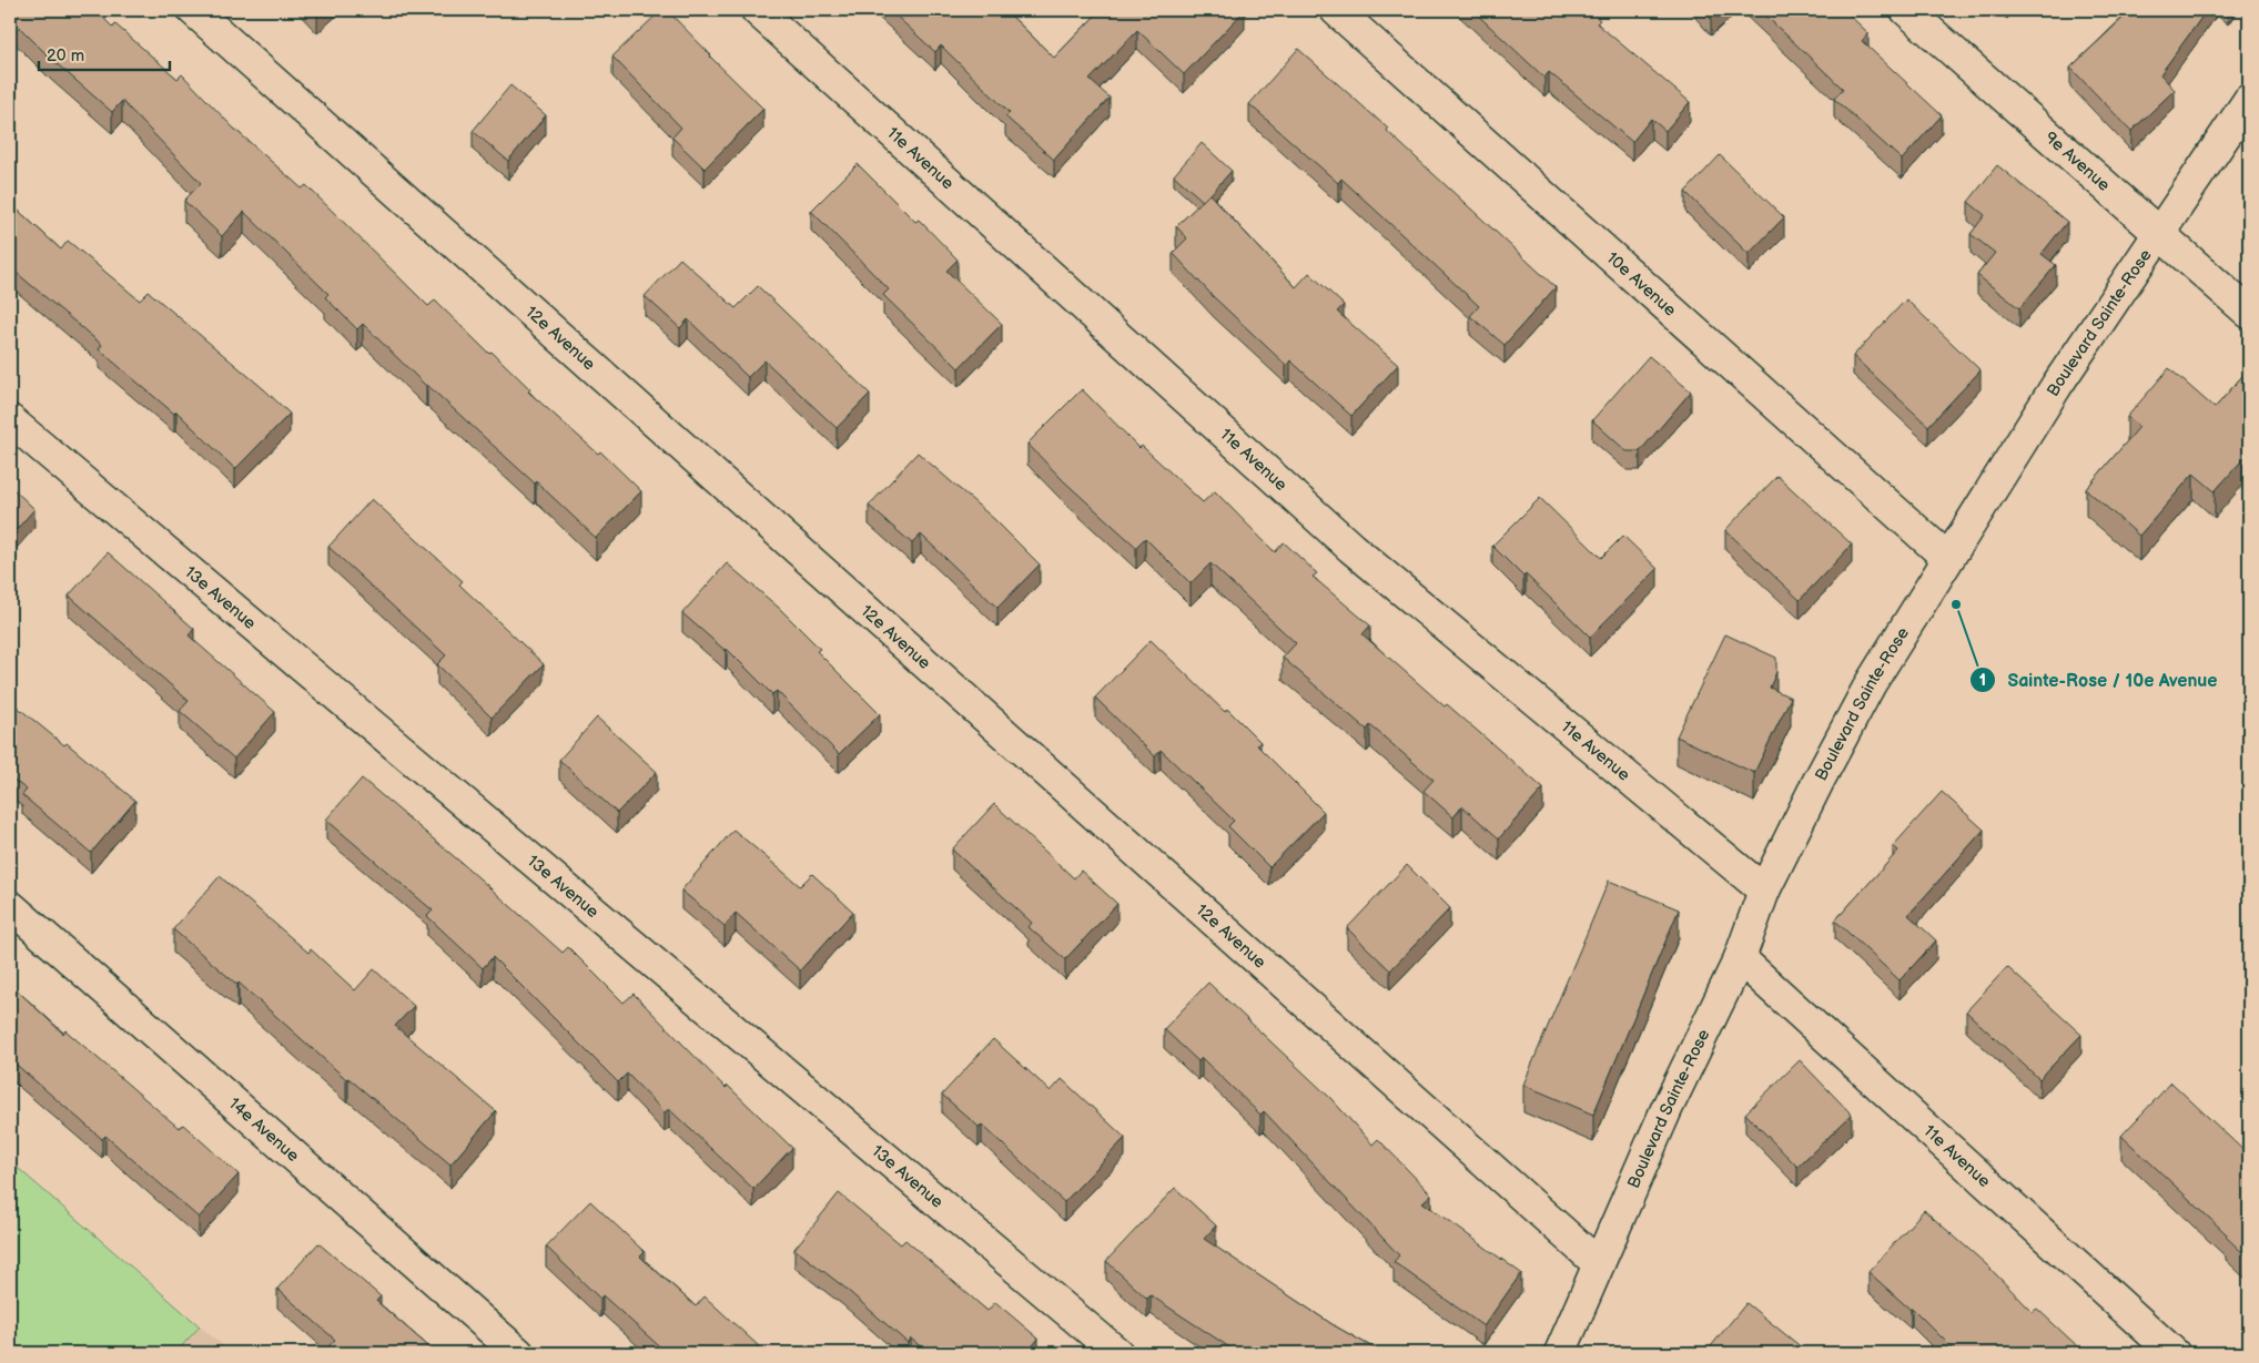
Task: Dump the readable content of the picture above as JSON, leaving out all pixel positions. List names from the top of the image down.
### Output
{
  "streets": {
    "street": [
      "11e Avenue",
      "9e Avenue",
      "10e Avenue",
      "Boulevard Sainte-Rose",
      "12e Avenue",
      "13e Avenue",
      "14e Avenue"
    ]
  },
  "crossings": [
    ["11e Avenue", "Boulevard Sainte-Rose"],
    ["9e Avenue", "Boulevard Sainte-Rose"],
    ["10e Avenue", "Boulevard Sainte-Rose"],
    ["Boulevard Sainte-Rose", "12e Avenue"]
  ],
  "places": ["Sainte-Rose / 10e Avenue"],
  "scale_bar": "20 m"
}
